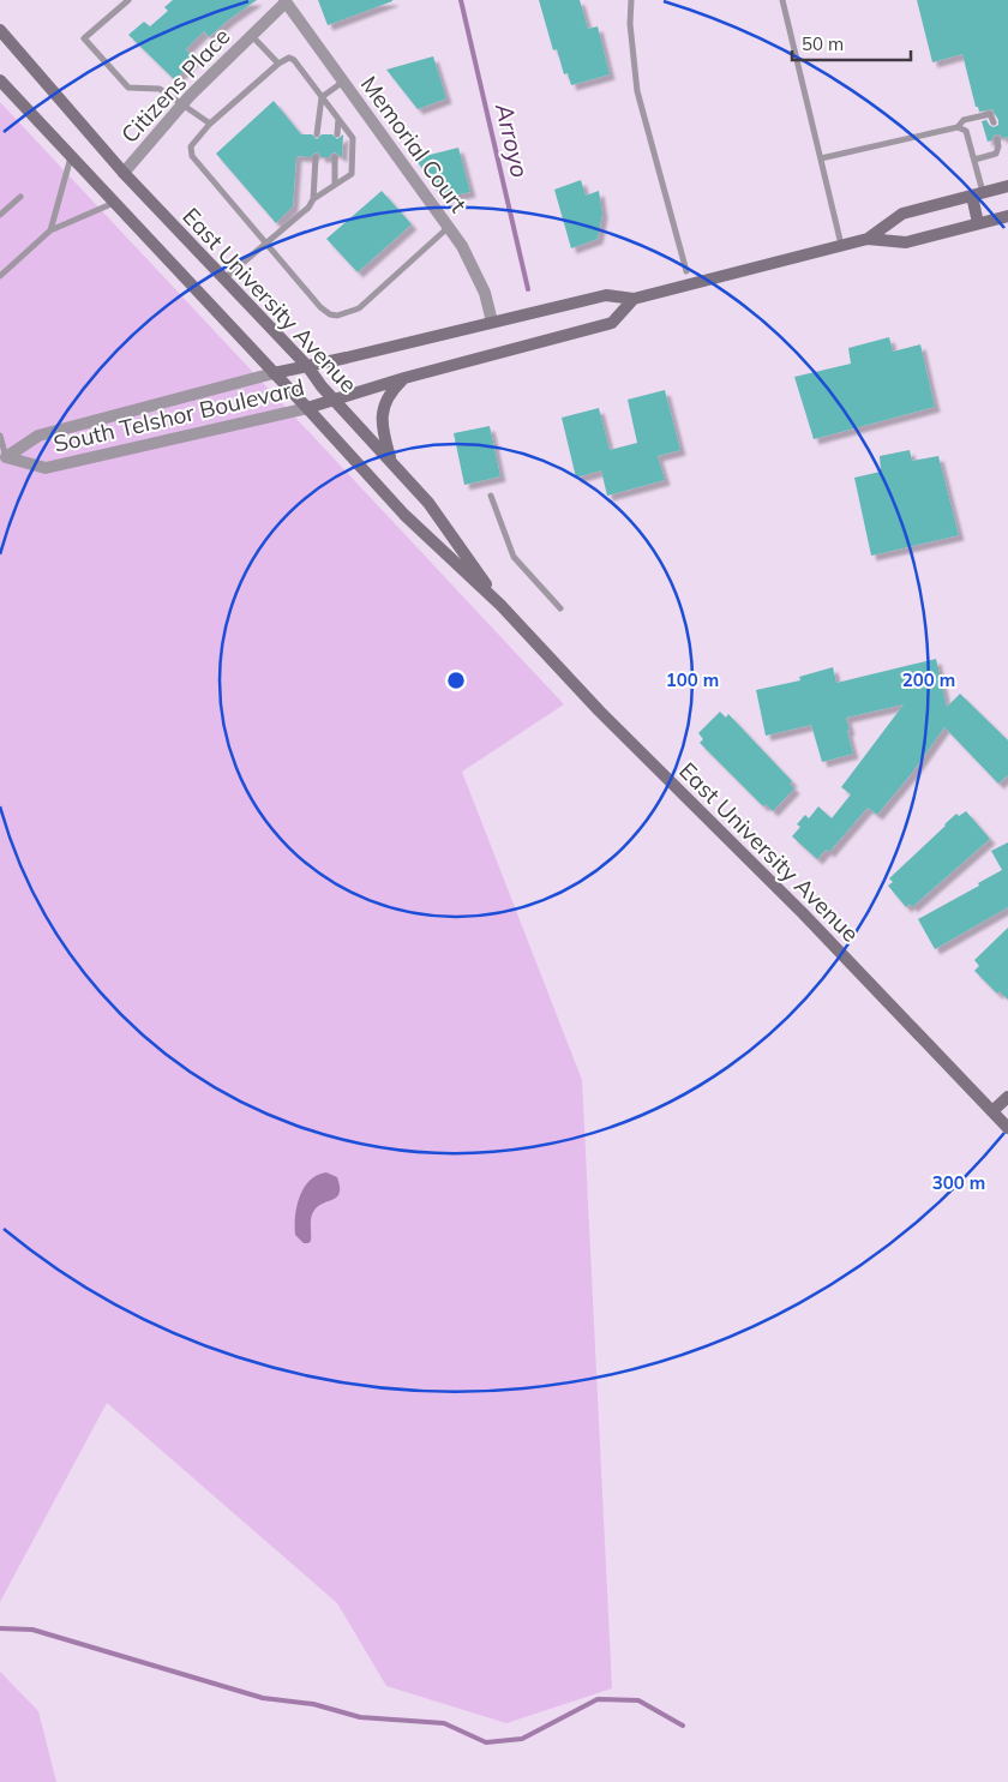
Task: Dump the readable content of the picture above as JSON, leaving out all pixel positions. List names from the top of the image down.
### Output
{
  "streets": {
    "main road": ["East University Avenue", "South Telshor Boulevard"],
    "street": ["Citizens Place", "Memorial Court"]
  },
  "crossings": [
    ["Citizens Place", "Memorial Court"],
    ["Citizens Place", "East University Avenue"],
    ["Memorial Court", "South Telshor Boulevard"],
    ["East University Avenue", "South Telshor Boulevard"]
  ],
  "water": ["Arroyo"],
  "scale_bar": "50 m",
  "rings": ["100 m", "200 m", "300 m"]
}
